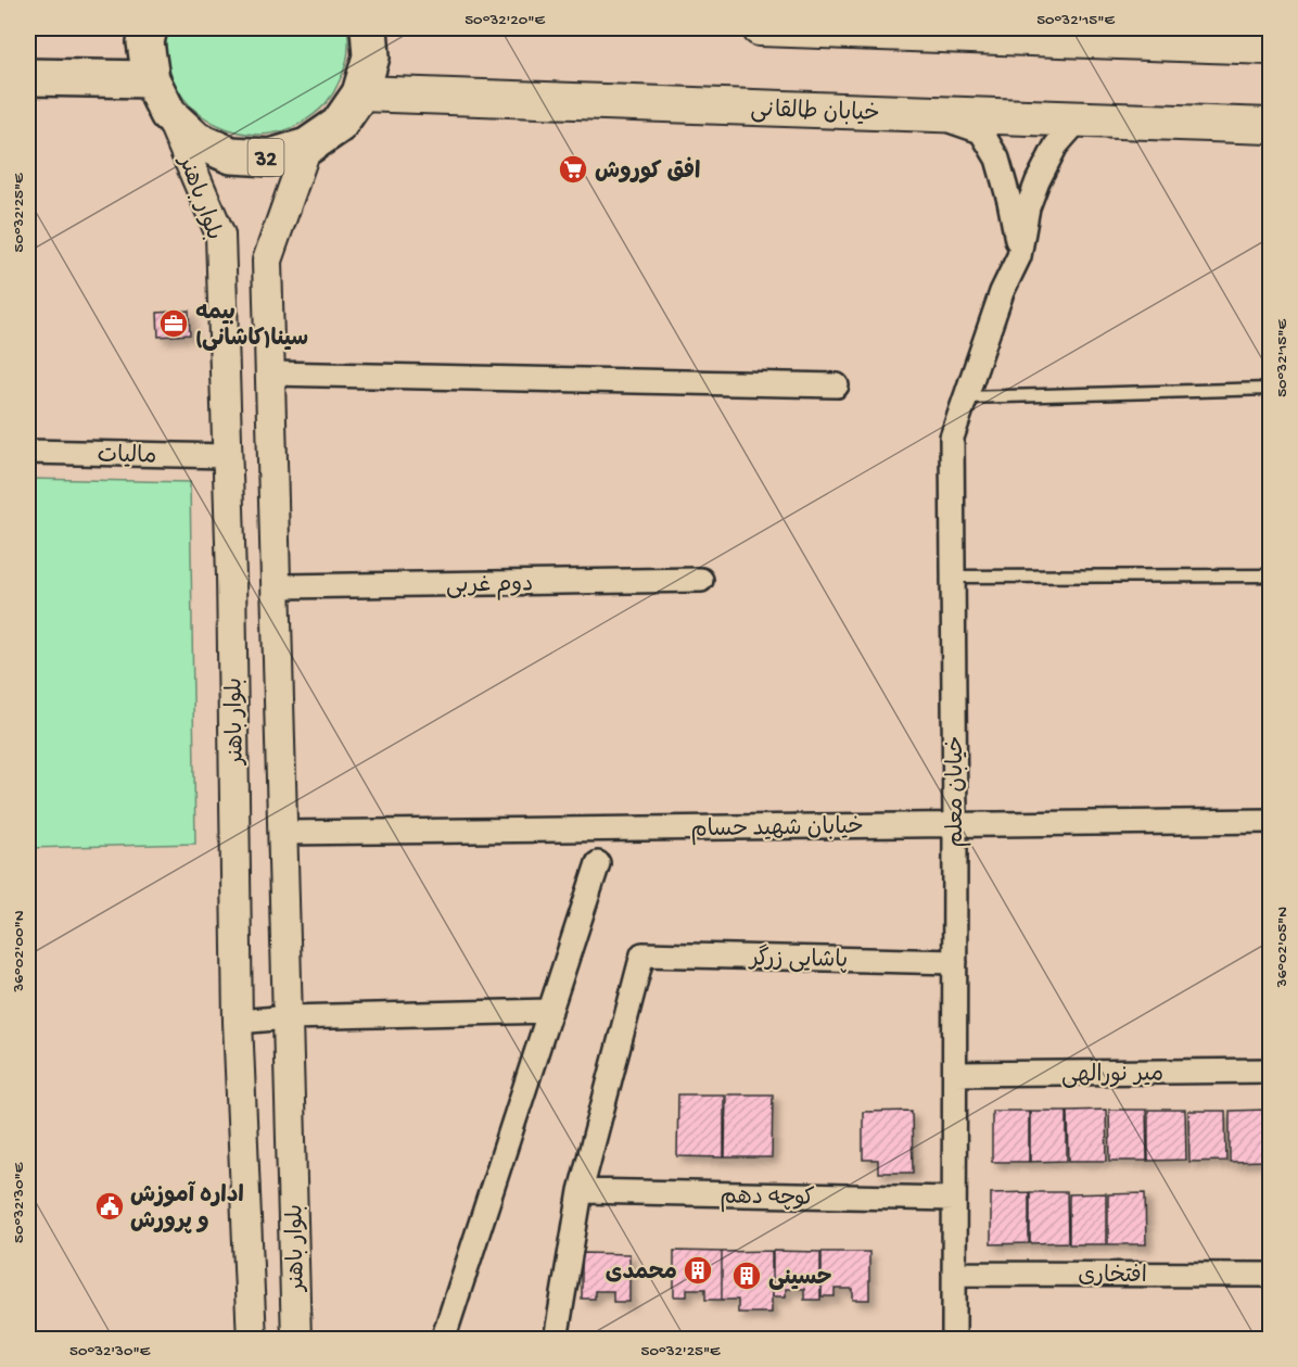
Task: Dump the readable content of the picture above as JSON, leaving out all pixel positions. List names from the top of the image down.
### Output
{
  "streets": {
    "highway": ["32"],
    "main road": ["خیابان طالقانی"],
    "street": [
      "بلوار باهنر",
      "مالیات",
      "دوم غربی",
      "خیابان معلم",
      "خیابان شهید حسام",
      "پاشایی زرگر",
      "میر نورالهی",
      "کوچه دهم",
      "افتخاری"
    ]
  },
  "crossings": [
    ["خیابان طالقانی", "32"],
    ["خیابان طالقانی", "خیابان معلم"],
    ["32", "بلوار باهنر"],
    ["بلوار باهنر", "مالیات"],
    ["بلوار باهنر", "دوم غربی"],
    ["بلوار باهنر", "خیابان شهید حسام"],
    ["خیابان معلم", "خیابان شهید حسام"],
    ["خیابان معلم", "پاشایی زرگر"],
    ["خیابان معلم", "میر نورالهی"],
    ["خیابان معلم", "کوچه دهم"],
    ["خیابان معلم", "افتخاری"],
    ["پاشایی زرگر", "کوچه دهم"]
  ],
  "places": {
    "supermarket": ["افق کوروش"],
    "office": ["بیمه سینا(کاشانی)"],
    "public building": ["اداره آموزش و پرورش"],
    "building": ["محمدی", "حسینی"]
  },
  "coordinates": [
    "50°32'20\"E",
    "50°32'15\"E",
    "50°32'25\"E",
    "36°02'05\"N",
    "36°02'00\"N",
    "50°32'30\"E"
  ]
}
